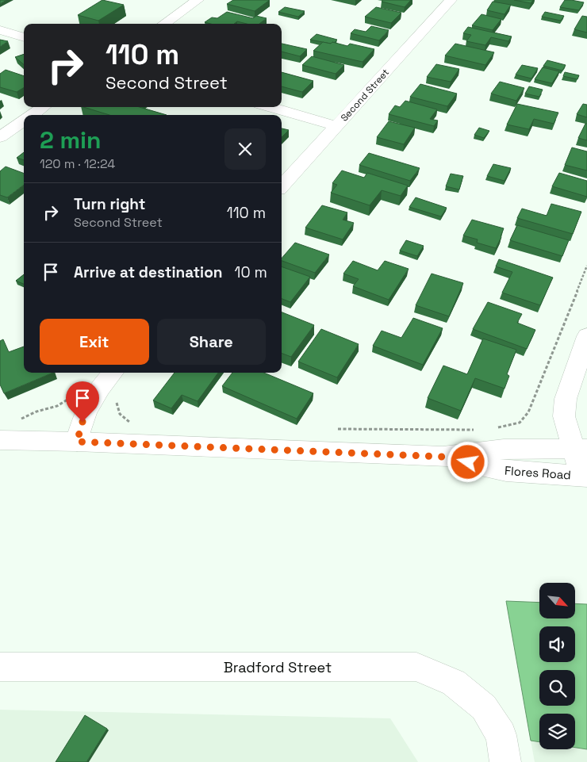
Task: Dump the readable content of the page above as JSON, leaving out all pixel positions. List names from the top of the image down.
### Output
{
  "streets": {
    "street": ["Second Street", "Flores Road", "Bradford Street"]
  },
  "north": "bottom right",
  "page": {
    "turn": ["110 m", "Second Street"],
    "heading": ["2 min", "120 m · 12:24"],
    "list": [
      {
        "name": "Turn right",
        "note": "Second Street",
        "value": "110 m"
      },
      {
        "name": "Arrive at destination",
        "value": "10 m"
      }
    ],
    "buttons": ["Exit", "Share"]
  }
}
